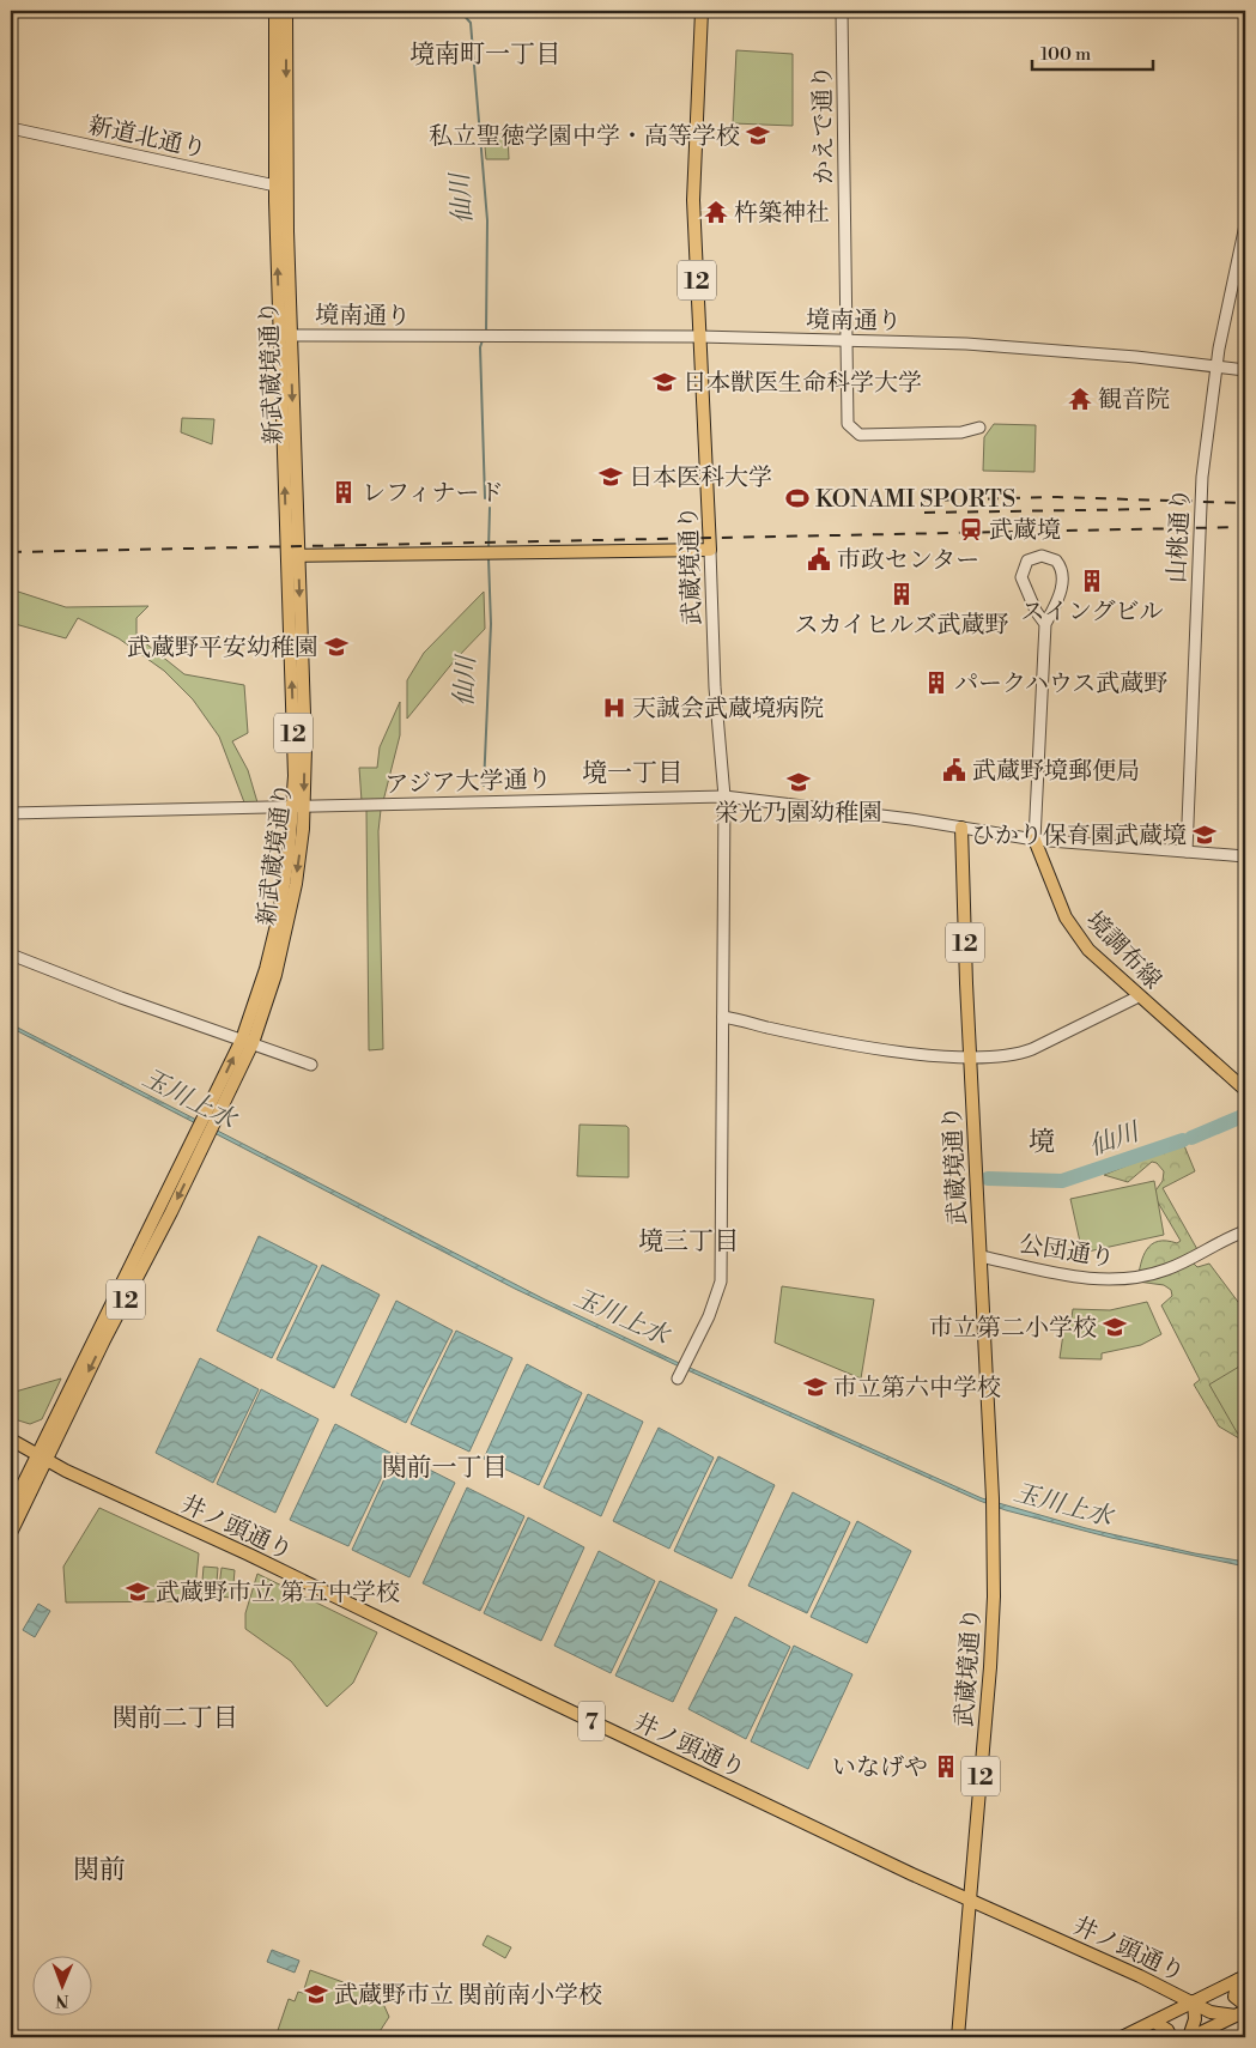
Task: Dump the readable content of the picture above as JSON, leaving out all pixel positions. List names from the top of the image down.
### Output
{
  "streets": {
    "main road": [
      "12",
      "新武蔵境通り",
      "武蔵境通り",
      "境調布線",
      "井ノ頭通り",
      "7"
    ],
    "street": [
      "かえで通り",
      "新道北通り",
      "境南通り",
      "山桃通り",
      "アジア大学通り",
      "公団通り"
    ]
  },
  "crossings": [
    ["かえで通り", "境南通り"],
    ["新道北通り", "新武蔵境通り"],
    ["境南通り", "新武蔵境通り"],
    ["境南通り", "山桃通り"],
    ["境南通り", "武蔵境通り"],
    ["新武蔵境通り", "アジア大学通り"],
    ["新武蔵境通り", "井ノ頭通り"],
    ["武蔵境通り", "アジア大学通り"],
    ["武蔵境通り", "公団通り"],
    ["武蔵境通り", "井ノ頭通り"],
    ["井ノ頭通り", "7"]
  ],
  "districts": [
    "境南町一丁目",
    "境一丁目",
    "境",
    "境三丁目",
    "関前一丁目",
    "関前二丁目",
    "関前"
  ],
  "water": ["仙川", "玉川上水"],
  "places": {
    "school or university": [
      "私立聖徳学園中学・高等学校",
      "日本獣医生命科学大学",
      "日本医科大学",
      "武蔵野平安幼稚園",
      "栄光乃園幼稚園",
      "ひかり保育園武蔵境",
      "市立第二小学校",
      "市立第六中学校",
      "武蔵野市立 第五中学校",
      "武蔵野市立 関前南小学校"
    ],
    "temple": ["杵築神社", "観音院"],
    "building": [
      "レフィナード",
      "スイングビル",
      "スカイヒルズ武蔵野",
      "パークハウス武蔵野",
      "いなげや"
    ],
    "sports": ["KONAMI SPORTS"],
    "station": ["武蔵境"],
    "public building": ["市政センター", "武蔵野境郵便局"],
    "hospital": ["天誠会武蔵境病院"]
  },
  "scale_bar": "100 m",
  "north": "bottom"
}
